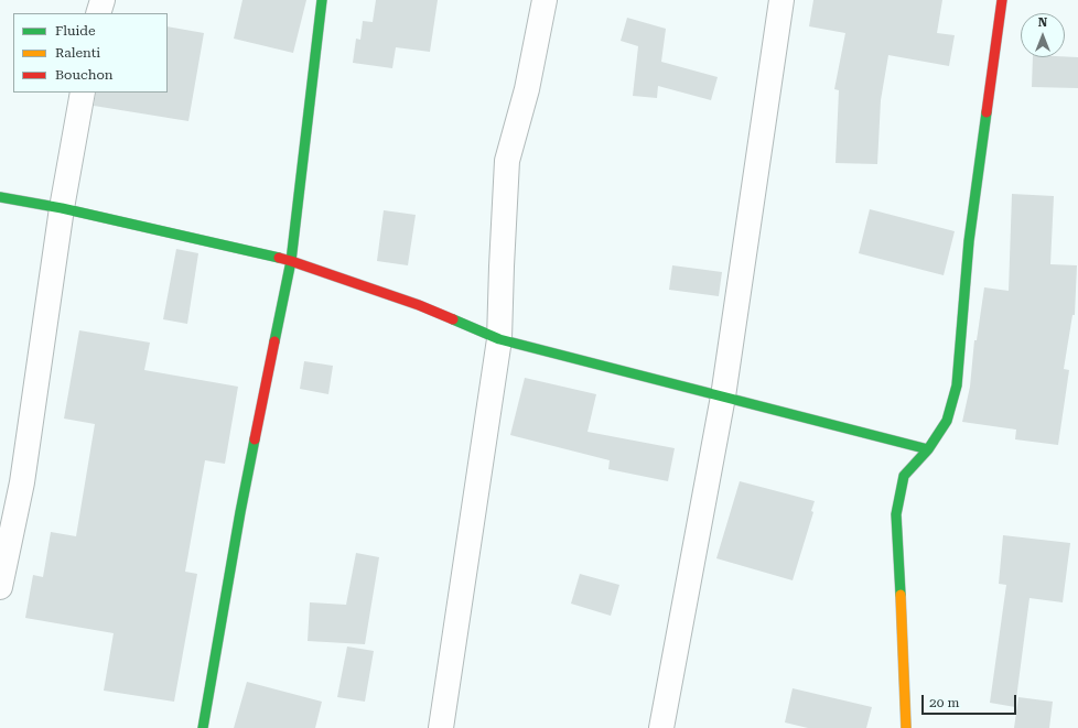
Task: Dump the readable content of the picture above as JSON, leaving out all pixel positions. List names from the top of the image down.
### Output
{
  "legend": ["Fluide", "Ralenti", "Bouchon"],
  "scale_bar": "20 m",
  "north": "top"
}
